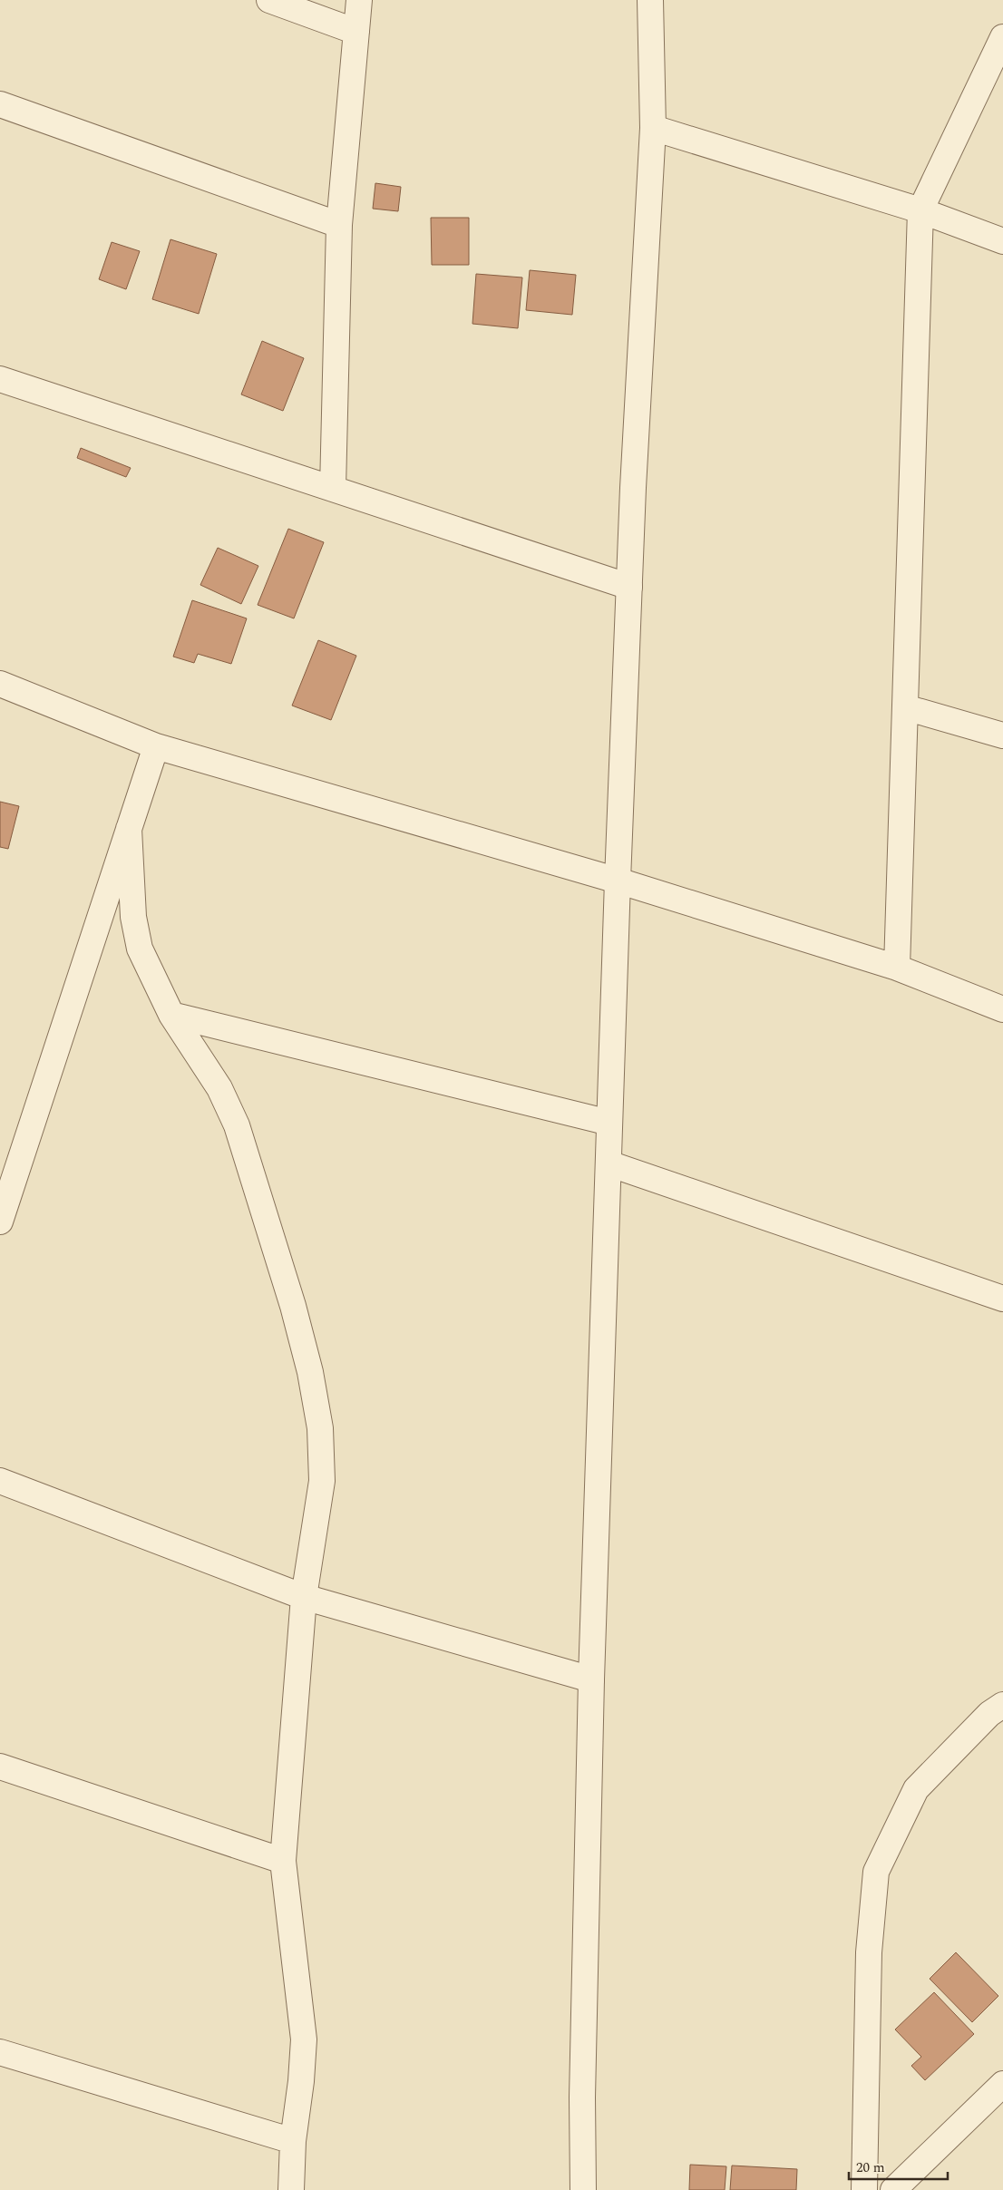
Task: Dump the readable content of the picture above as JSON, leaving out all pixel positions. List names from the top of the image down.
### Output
{
  "scale_bar": "20 m"
}
